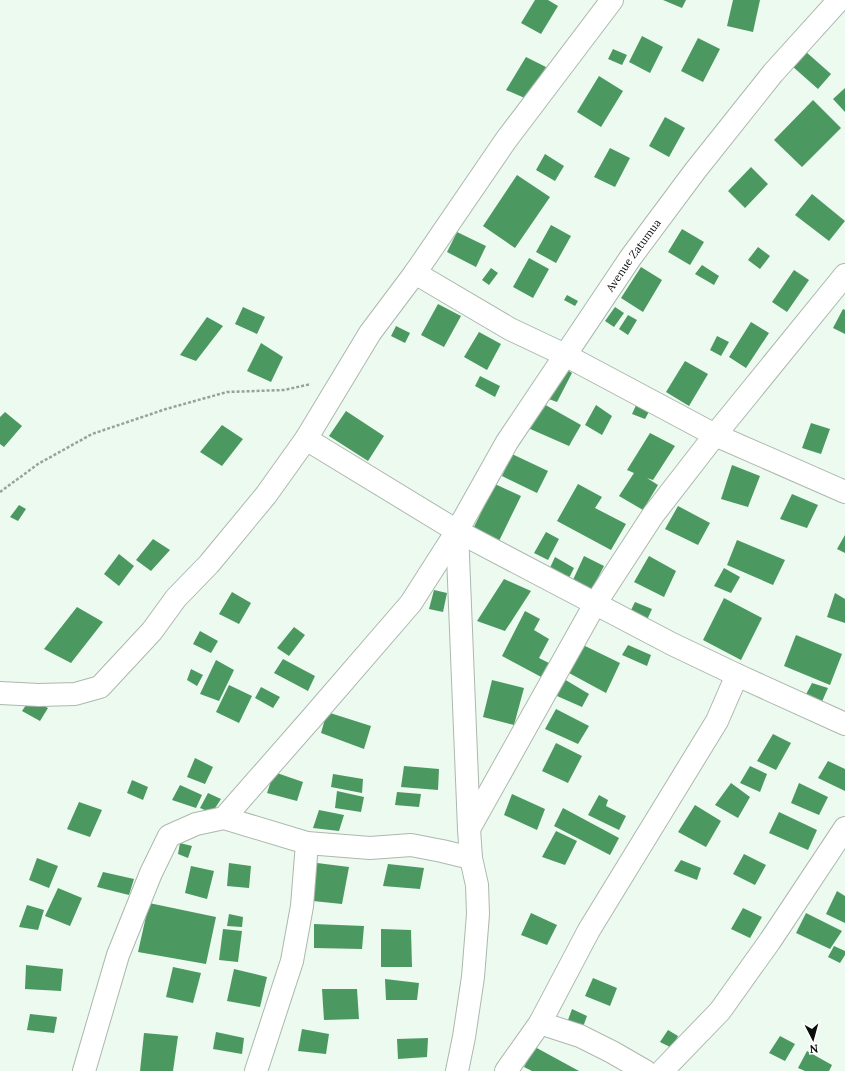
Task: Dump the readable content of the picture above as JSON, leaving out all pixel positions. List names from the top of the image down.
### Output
{
  "streets": {
    "street": ["Avenue Zatumua"]
  },
  "north": "bottom"
}
